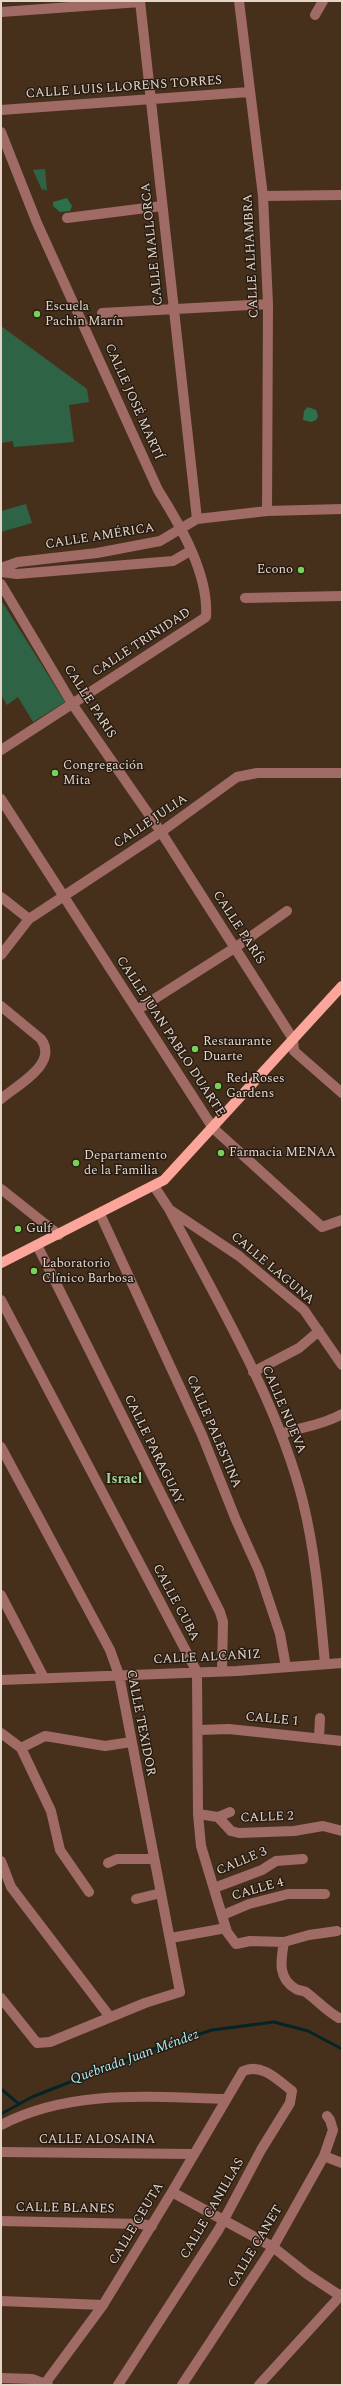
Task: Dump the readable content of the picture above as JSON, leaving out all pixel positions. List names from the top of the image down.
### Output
{
  "streets": {
    "street": [
      "CALLE LUIS LLORENS TORRES",
      "CALLE MALLORCA",
      "CALLE ALHAMBRA",
      "CALLE JOSÉ MARTÍ",
      "CALLE AMÉRICA",
      "CALLE TRINIDAD",
      "CALLE PARIS",
      "CALLE JULIA",
      "CALLE PARÍS",
      "CALLE JUAN PABLO DUARTE",
      "CALLE LAGUNA",
      "CALLE NUEVA",
      "CALLE PALESTINA",
      "CALLE PARAGUAY",
      "CALLE CUBA",
      "CALLE ALCAÑIZ",
      "CALLE 1",
      "CALLE TEXIDOR",
      "CALLE 2",
      "CALLE 3",
      "CALLE 4",
      "CALLE ALOSAINA",
      "CALLE BLANES",
      "CALLE CANILLAS",
      "CALLE CEUTA",
      "CALLE CANET"
    ]
  },
  "crossings": [
    ["CALLE LUIS LLORENS TORRES", "CALLE MALLORCA"],
    ["CALLE LUIS LLORENS TORRES", "CALLE ALHAMBRA"],
    ["CALLE MALLORCA", "CALLE AMÉRICA"],
    ["CALLE ALHAMBRA", "CALLE AMÉRICA"],
    ["CALLE JOSÉ MARTÍ", "CALLE AMÉRICA"],
    ["CALLE JOSÉ MARTÍ", "CALLE TRINIDAD"],
    ["CALLE TRINIDAD", "CALLE PARIS"],
    ["CALLE PARIS", "CALLE JULIA"],
    ["CALLE PARIS", "CALLE PARÍS"],
    ["CALLE JULIA", "CALLE PARÍS"],
    ["CALLE JULIA", "CALLE JUAN PABLO DUARTE"],
    ["CALLE LAGUNA", "CALLE NUEVA"],
    ["CALLE NUEVA", "CALLE ALCAÑIZ"],
    ["CALLE PALESTINA", "CALLE ALCAÑIZ"],
    ["CALLE PARAGUAY", "CALLE ALCAÑIZ"],
    ["CALLE CUBA", "CALLE ALCAÑIZ"],
    ["CALLE CUBA", "CALLE 1"],
    ["CALLE CUBA", "CALLE 3"],
    ["CALLE CUBA", "CALLE 4"],
    ["CALLE ALCAÑIZ", "CALLE TEXIDOR"],
    ["CALLE ALOSAINA", "CALLE CEUTA"],
    ["CALLE BLANES", "CALLE CEUTA"],
    ["CALLE CANILLAS", "CALLE CEUTA"]
  ],
  "districts": ["Israel"],
  "water": ["Quebrada Juan Méndez"],
  "places": [
    "Escuela Pachin Marín",
    "Econo",
    "Congregación Mita",
    "Restaurante Duarte",
    "Red Roses Gardens",
    "Farmacia MENAA",
    "Departamento de la Familia",
    "Gulf",
    "Laboratorio Clínico Barbosa"
  ]
}
